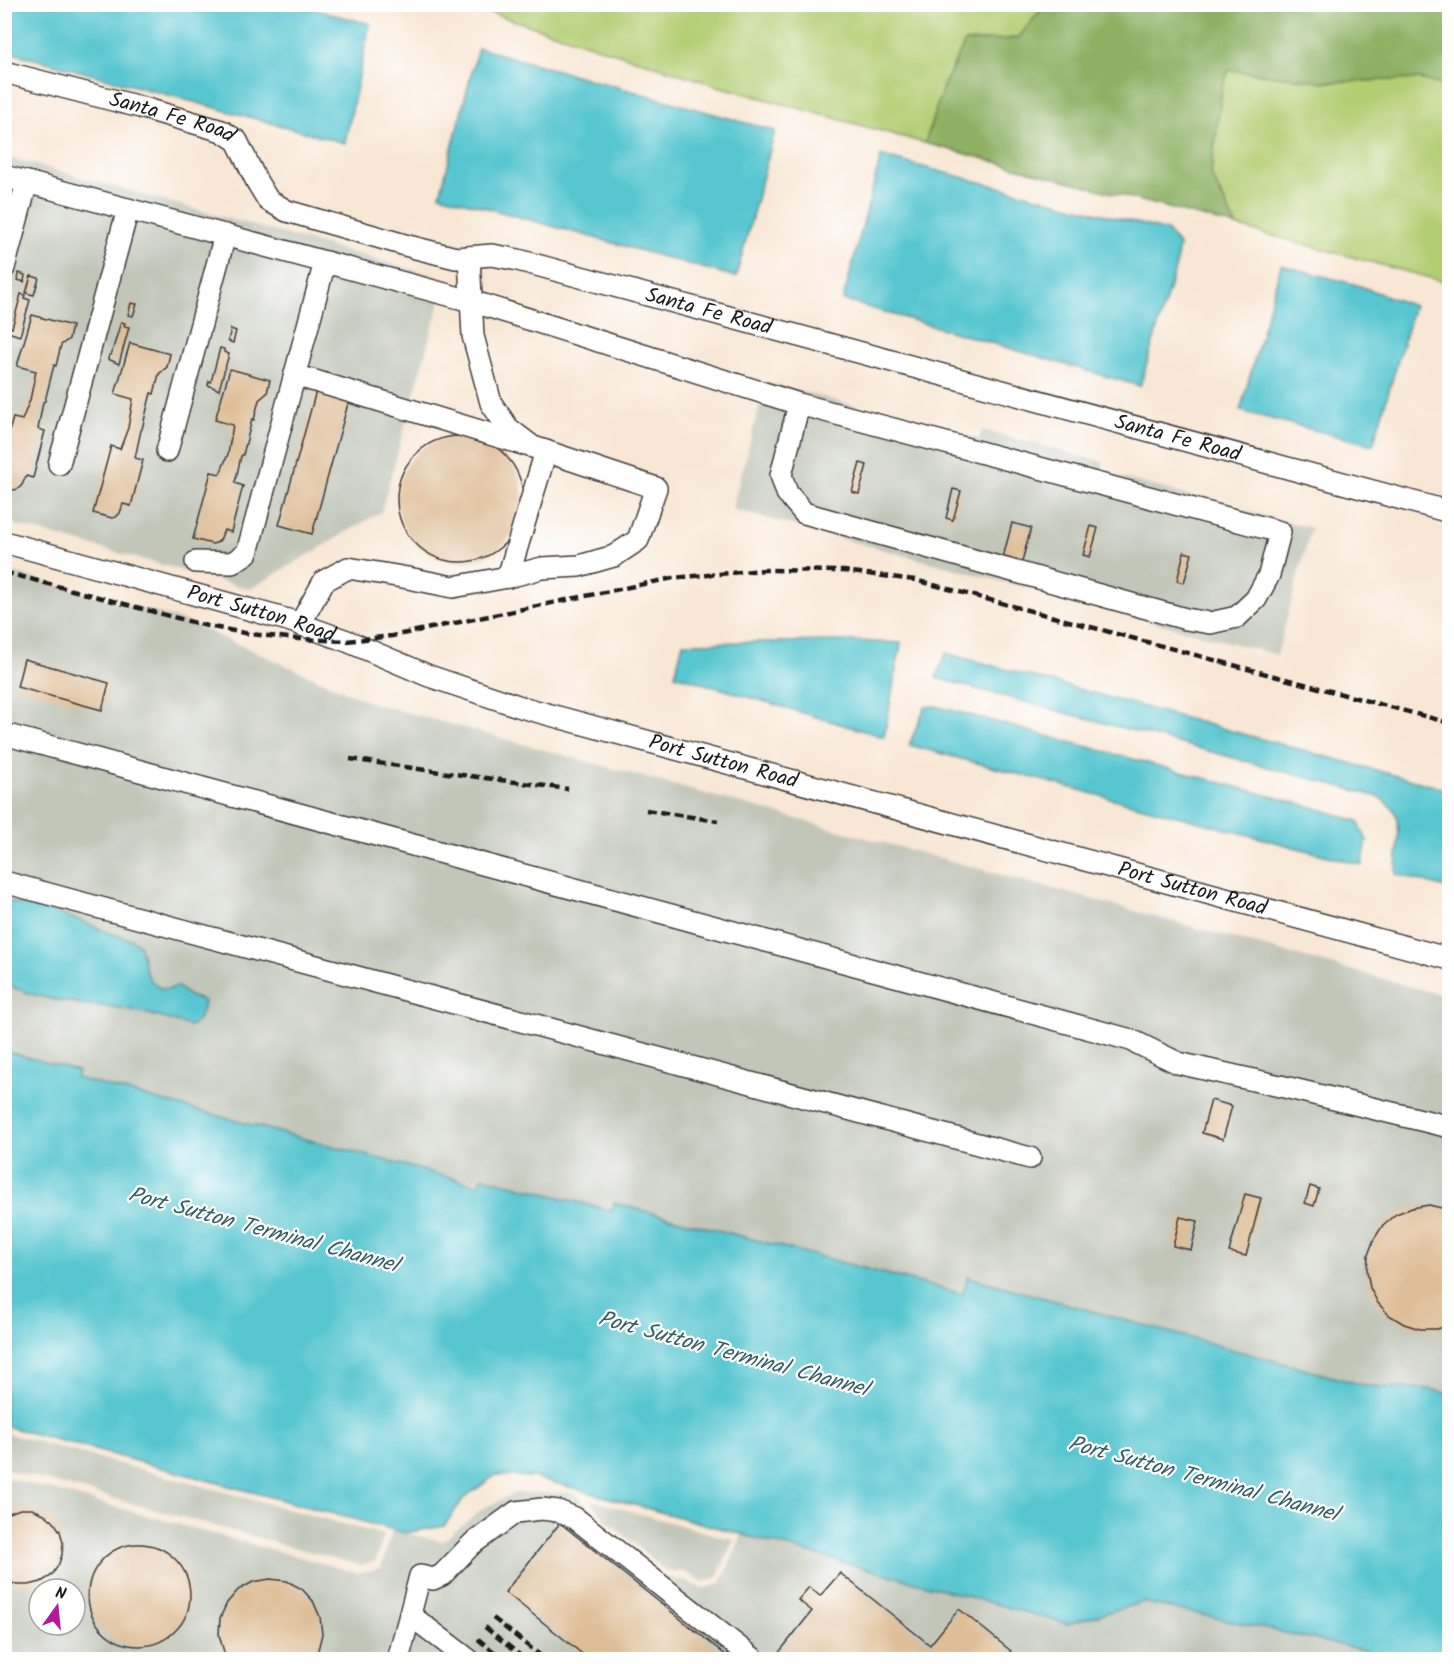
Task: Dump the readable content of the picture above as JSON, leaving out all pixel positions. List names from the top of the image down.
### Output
{
  "streets": {
    "street": ["Santa Fe Road", "Port Sutton Road"]
  },
  "water": ["Port Sutton Terminal Channel"],
  "north": "top"
}
